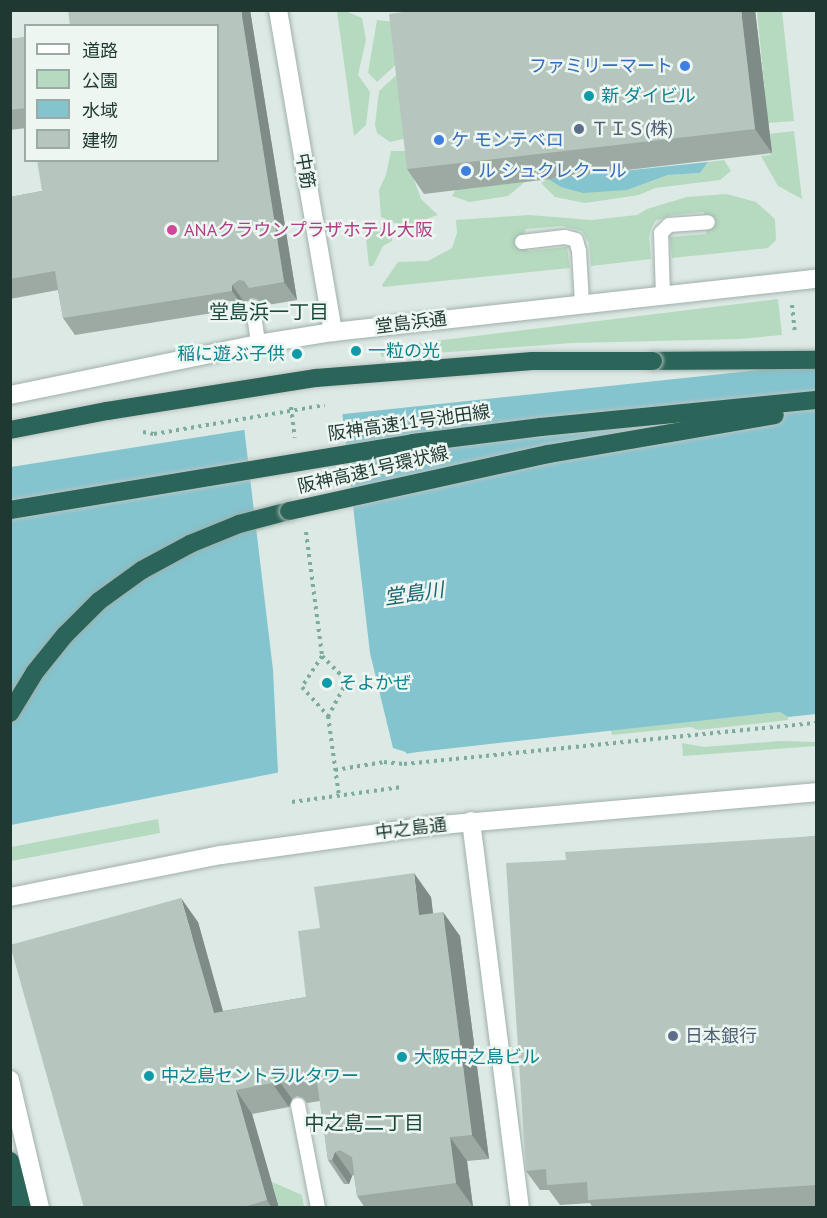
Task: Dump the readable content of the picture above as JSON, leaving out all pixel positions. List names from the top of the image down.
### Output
{
  "streets": {
    "highway": ["阪神高速11号池田線", "阪神高速1号環状線"],
    "street": ["中筋", "堂島浜通", "中之島通"]
  },
  "crossings": [
    ["中筋", "堂島浜通"]
  ],
  "districts": ["堂島浜一丁目", "中之島二丁目"],
  "water": ["堂島川"],
  "places": [
    "ファミリーマート",
    "新 ダイビル",
    "ＴＩＳ(株)",
    "ケ モンテベロ",
    "ル シュクレクール",
    "ANAクラウンプラザホテル大阪",
    "一粒の光",
    "稲に遊ぶ子供",
    "そよかぜ",
    "日本銀行",
    "大阪中之島ビル",
    "中之島セントラルタワー"
  ],
  "legend": [
    "道路",
    "公園",
    "水域",
    "建物"
  ]
}
